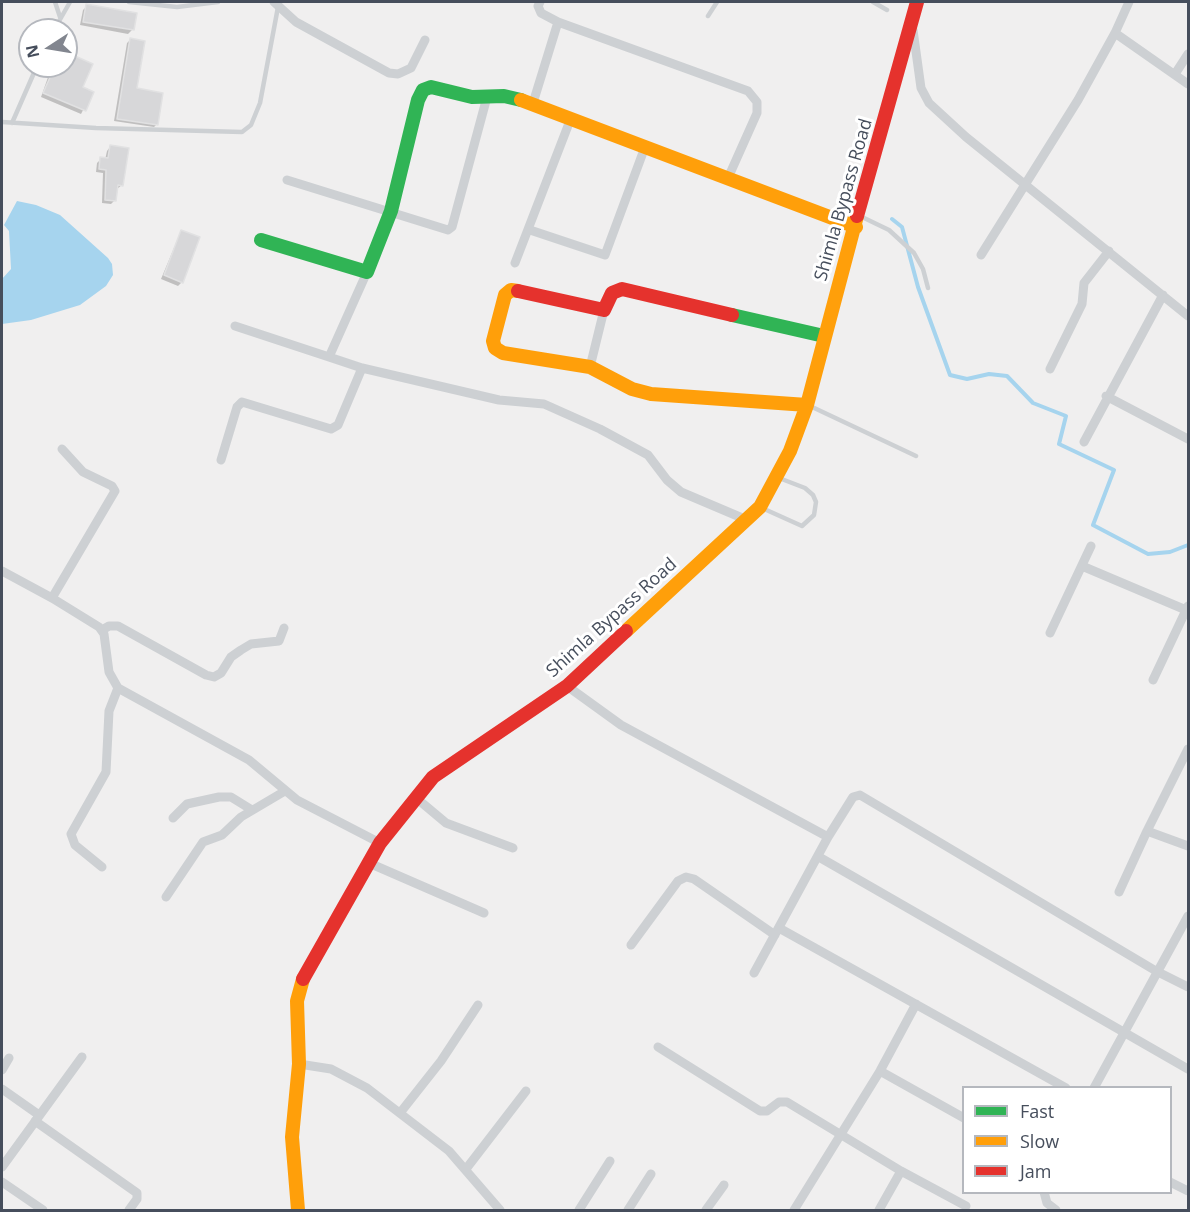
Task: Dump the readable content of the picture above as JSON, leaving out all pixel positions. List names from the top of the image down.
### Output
{
  "streets": {
    "main road": ["Shimla Bypass Road"]
  },
  "legend": ["Fast", "Slow", "Jam"],
  "north": "left"
}
